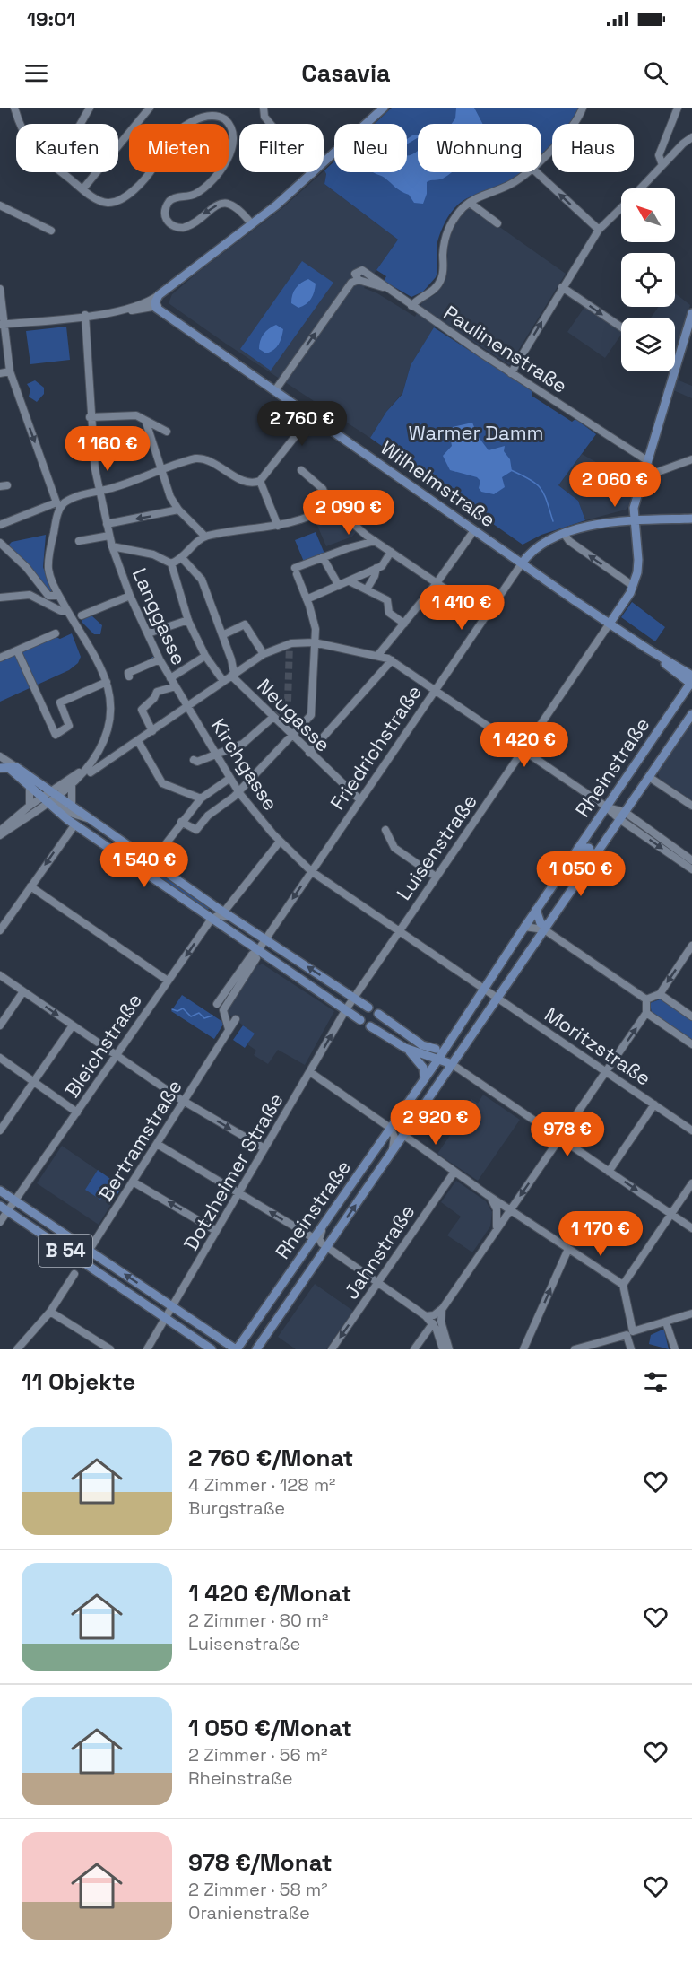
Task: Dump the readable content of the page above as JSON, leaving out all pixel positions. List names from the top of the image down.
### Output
{
  "streets": {
    "main road": ["Wilhelmstraße", "Rheinstraße", "B 54"],
    "street": [
      "Paulinenstraße",
      "Langgasse",
      "Neugasse",
      "Friedrichstraße",
      "Kirchgasse",
      "Luisenstraße",
      "Bleichstraße",
      "Moritzstraße",
      "Bertramstraße",
      "Dotzheimer Straße",
      "Jahnstraße"
    ]
  },
  "crossings": [
    ["Paulinenstraße", "Wilhelmstraße"],
    ["Wilhelmstraße", "Friedrichstraße"],
    ["Wilhelmstraße", "Rheinstraße"],
    ["Wilhelmstraße", "Luisenstraße"],
    ["Langgasse", "Kirchgasse"],
    ["Neugasse", "Friedrichstraße"],
    ["Friedrichstraße", "Kirchgasse"],
    ["Kirchgasse", "Rheinstraße"],
    ["Kirchgasse", "Luisenstraße"],
    ["Kirchgasse", "Moritzstraße"],
    ["Rheinstraße", "Moritzstraße"],
    ["Rheinstraße", "B 54"],
    ["Luisenstraße", "Dotzheimer Straße"],
    ["Bleichstraße", "B 54"],
    ["Bertramstraße", "B 54"],
    ["Dotzheimer Straße", "B 54"]
  ],
  "one_way": ["Jahnstraße"],
  "parks": ["Warmer Damm"],
  "north": "top left",
  "page": {
    "status": "19:01",
    "header": "Casavia",
    "chip": [
      "Kaufen",
      "Mieten",
      "Filter",
      "Neu",
      "Wohnung",
      "Haus"
    ],
    "price": [
      "2 760 €",
      "1 160 €",
      "2 060 €",
      "2 090 €",
      "1 410 €",
      "1 420 €",
      "1 540 €",
      "1 050 €",
      "2 920 €",
      "978 €",
      "1 170 €"
    ],
    "heading": "11 Objekte",
    "list": [
      {
        "name": "2 760 €/Monat",
        "note": "4 Zimmer · 128 m² · Burgstraße"
      },
      {
        "name": "1 420 €/Monat",
        "note": "2 Zimmer · 80 m² · Luisenstraße"
      },
      {
        "name": "1 050 €/Monat",
        "note": "2 Zimmer · 56 m² · Rheinstraße"
      },
      {
        "name": "978 €/Monat",
        "note": "2 Zimmer · 58 m² · Oranienstraße"
      }
    ]
  }
}
